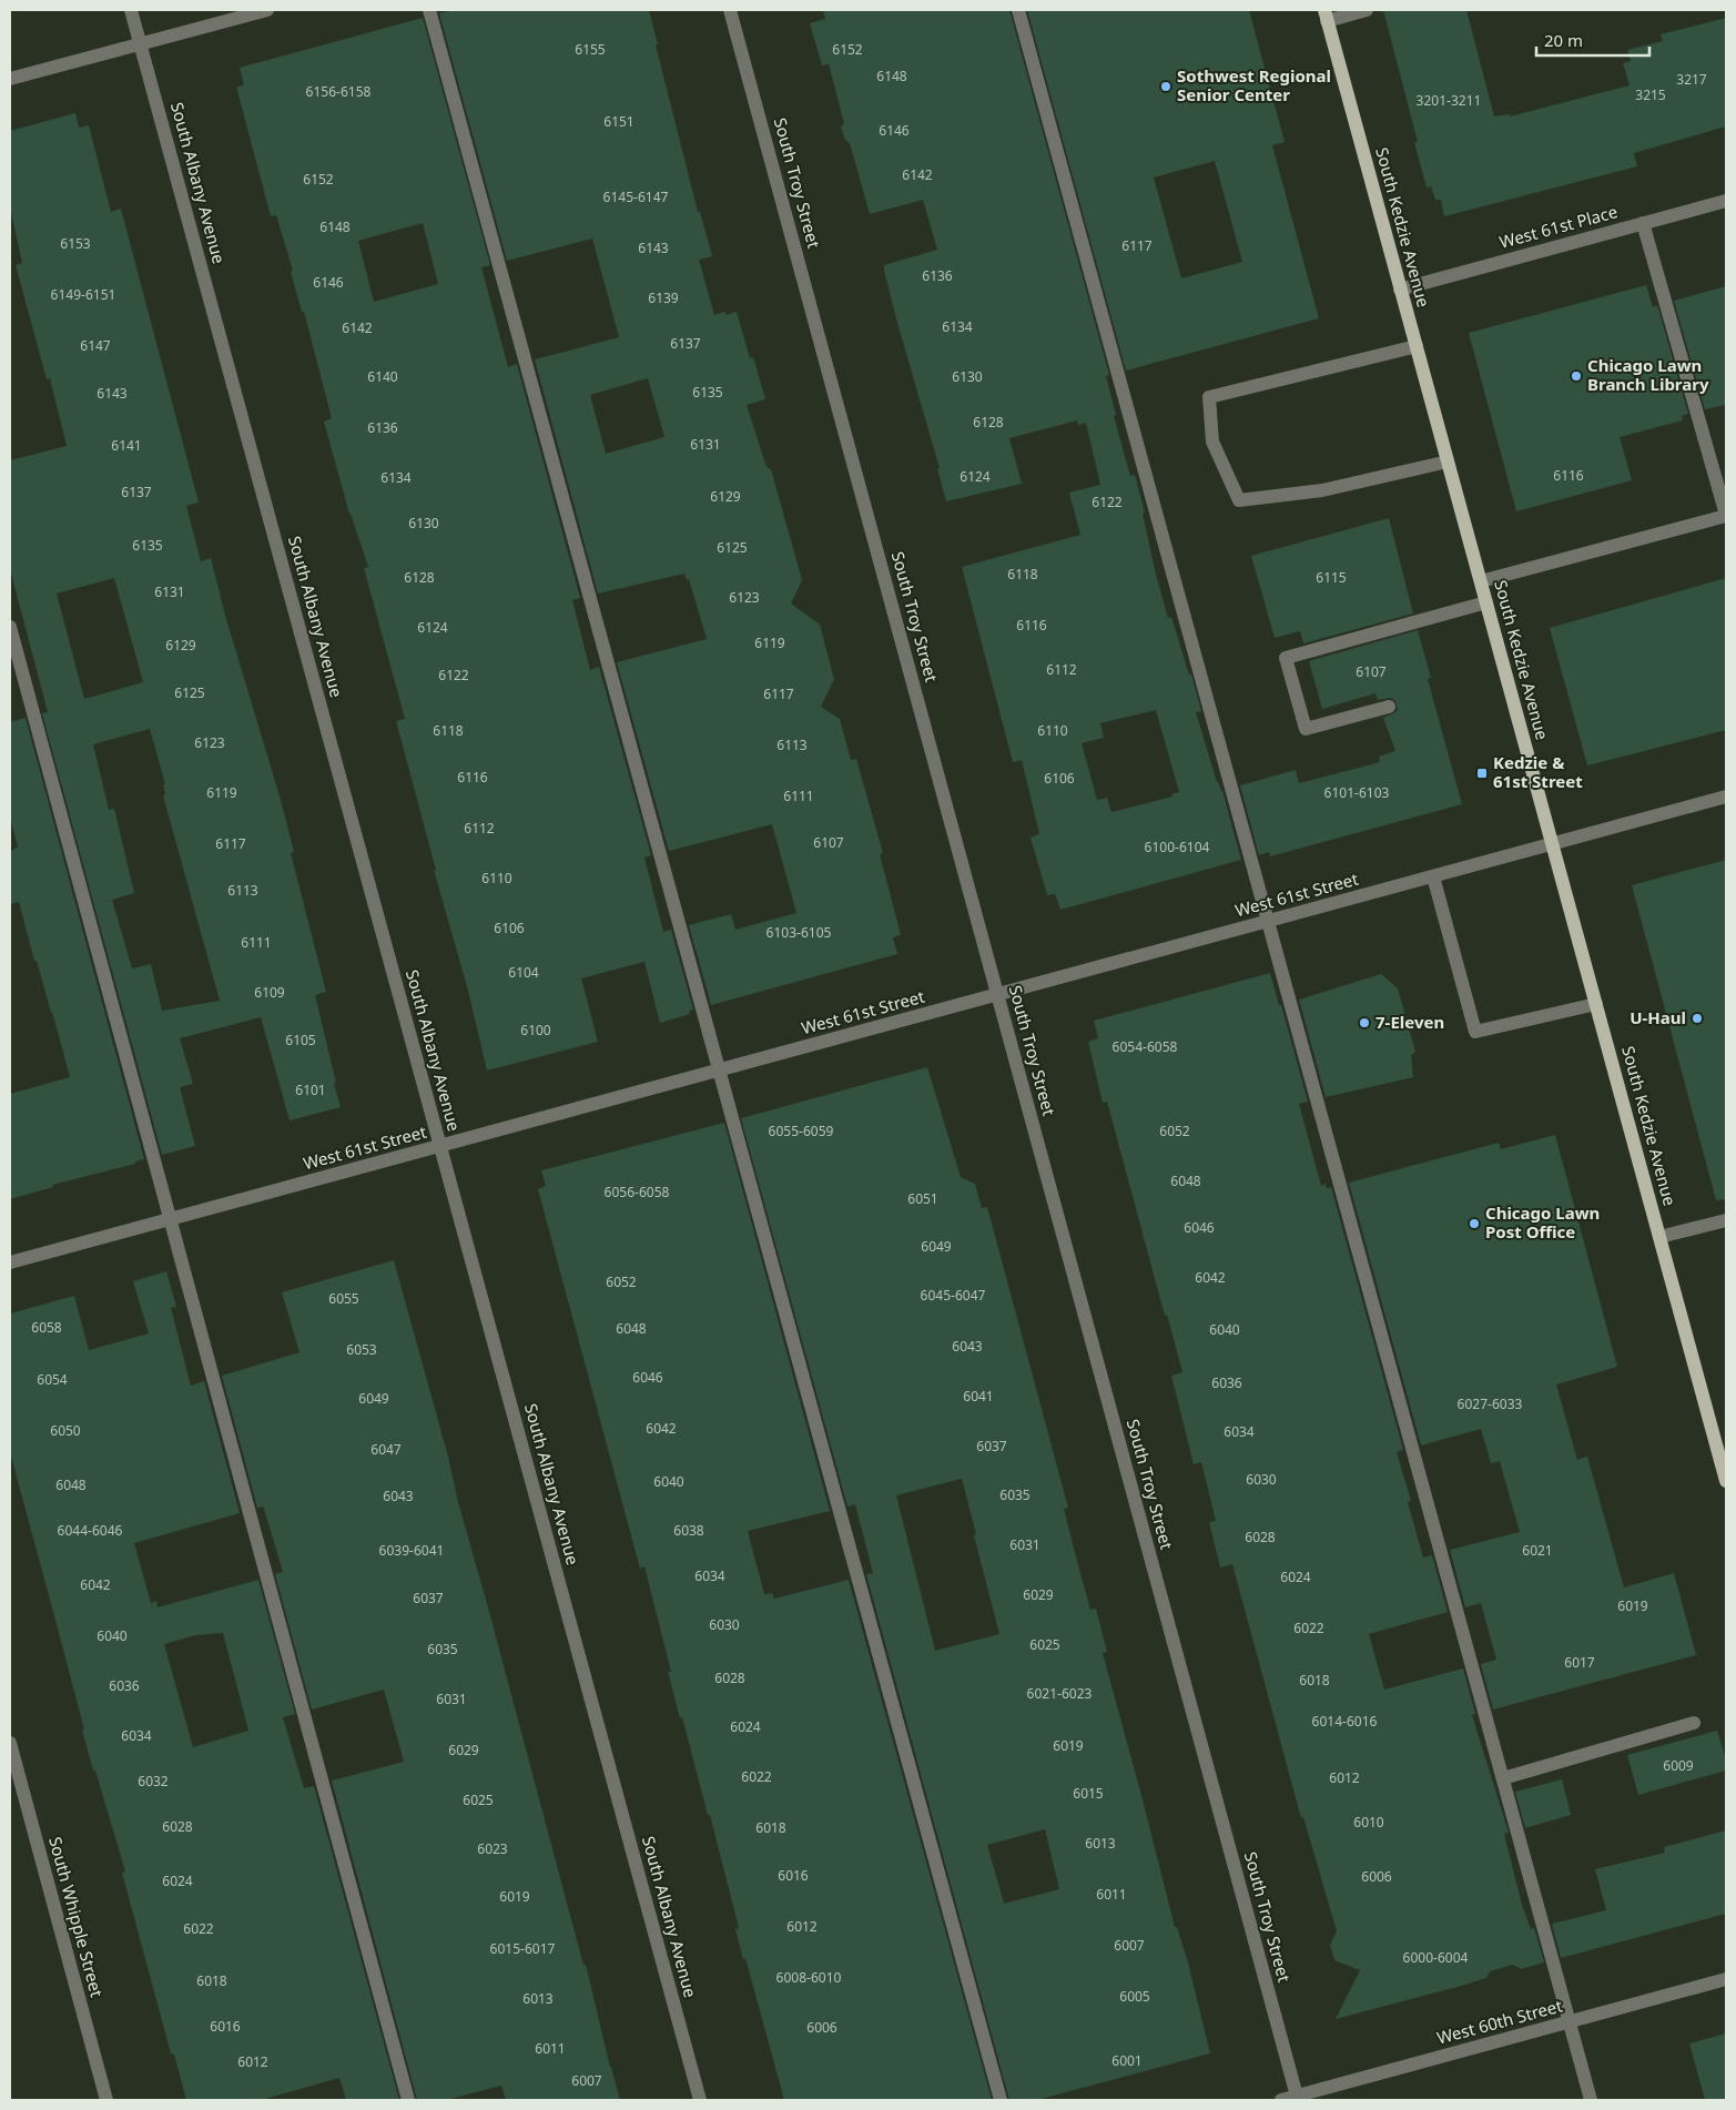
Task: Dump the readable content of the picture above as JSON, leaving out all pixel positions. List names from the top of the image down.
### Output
{
  "streets": {
    "main road": ["South Kedzie Avenue"],
    "street": [
      "South Albany Avenue",
      "South Troy Street",
      "West 61st Place",
      "West 61st Street",
      "South Whipple Street",
      "West 60th Street"
    ]
  },
  "crossings": [
    ["South Albany Avenue", "West 61st Street"],
    ["South Troy Street", "West 61st Street"],
    ["South Troy Street", "West 60th Street"],
    ["South Kedzie Avenue", "West 61st Place"],
    ["South Kedzie Avenue", "West 61st Street"]
  ],
  "places": {
    "other": [
      "Sothwest Regional Senior Center",
      "Chicago Lawn Branch Library",
      "U-Haul",
      "7-Eleven",
      "Chicago Lawn Post Office"
    ],
    "transit": ["Kedzie & 61st Street"]
  },
  "house_numbers": [
    "6155",
    "6152",
    "6148",
    "3217",
    "6156-6158",
    "3215",
    "3201-3211",
    "6151",
    "6146",
    "6142",
    "6152",
    "6145-6147",
    "6148",
    "6153",
    "6117",
    "6143",
    "6136",
    "6146",
    "6149-6151",
    "6139",
    "6134",
    "6142",
    "6137",
    "6147",
    "6140",
    "6130",
    "6135",
    "6143",
    "6128",
    "6136",
    "6131",
    "6141",
    "6116",
    "6124",
    "6134",
    "6137",
    "6129",
    "6122",
    "6130",
    "6135",
    "6125",
    "6118",
    "6128",
    "6115",
    "6131",
    "6123",
    "6116",
    "6124",
    "6119",
    "6129",
    "6112",
    "6107",
    "6122",
    "6125",
    "6117",
    "6118",
    "6110",
    "6123",
    "6113",
    "6116",
    "6106",
    "6119",
    "6101-6103",
    "6111",
    "6112",
    "6107",
    "6117",
    "6100-6104",
    "6110",
    "6113",
    "6106",
    "6103-6105",
    "6111",
    "6104",
    "6109",
    "6100",
    "6105",
    "6054-6058",
    "6101",
    "6055-6059",
    "6052",
    "6048",
    "6056-6058",
    "6051",
    "6046",
    "6049",
    "6042",
    "6052",
    "6045-6047",
    "6055",
    "6058",
    "6048",
    "6040",
    "6043",
    "6053",
    "6046",
    "6054",
    "6036",
    "6041",
    "6049",
    "6027-6033",
    "6042",
    "6050",
    "6034",
    "6037",
    "6047",
    "6030",
    "6040",
    "6048",
    "6035",
    "6043",
    "6044-6046",
    "6038",
    "6028",
    "6031",
    "6039-6041",
    "6021",
    "6034",
    "6024",
    "6042",
    "6029",
    "6037",
    "6019",
    "6030",
    "6022",
    "6040",
    "6025",
    "6035",
    "6017",
    "6028",
    "6018",
    "6036",
    "6021-6023",
    "6031",
    "6014-6016",
    "6024",
    "6034",
    "6019",
    "6029",
    "6009",
    "6022",
    "6012",
    "6032",
    "6015",
    "6025",
    "6010",
    "6028",
    "6018",
    "6013",
    "6023",
    "6016",
    "6006",
    "6024",
    "6011",
    "6019",
    "6012",
    "6022",
    "6007",
    "6015-6017",
    "6000-6004",
    "6008-6010",
    "6018",
    "6005",
    "6013",
    "6016",
    "6006",
    "6011",
    "6001",
    "6012",
    "6007"
  ],
  "scale_bar": "20 m"
}
